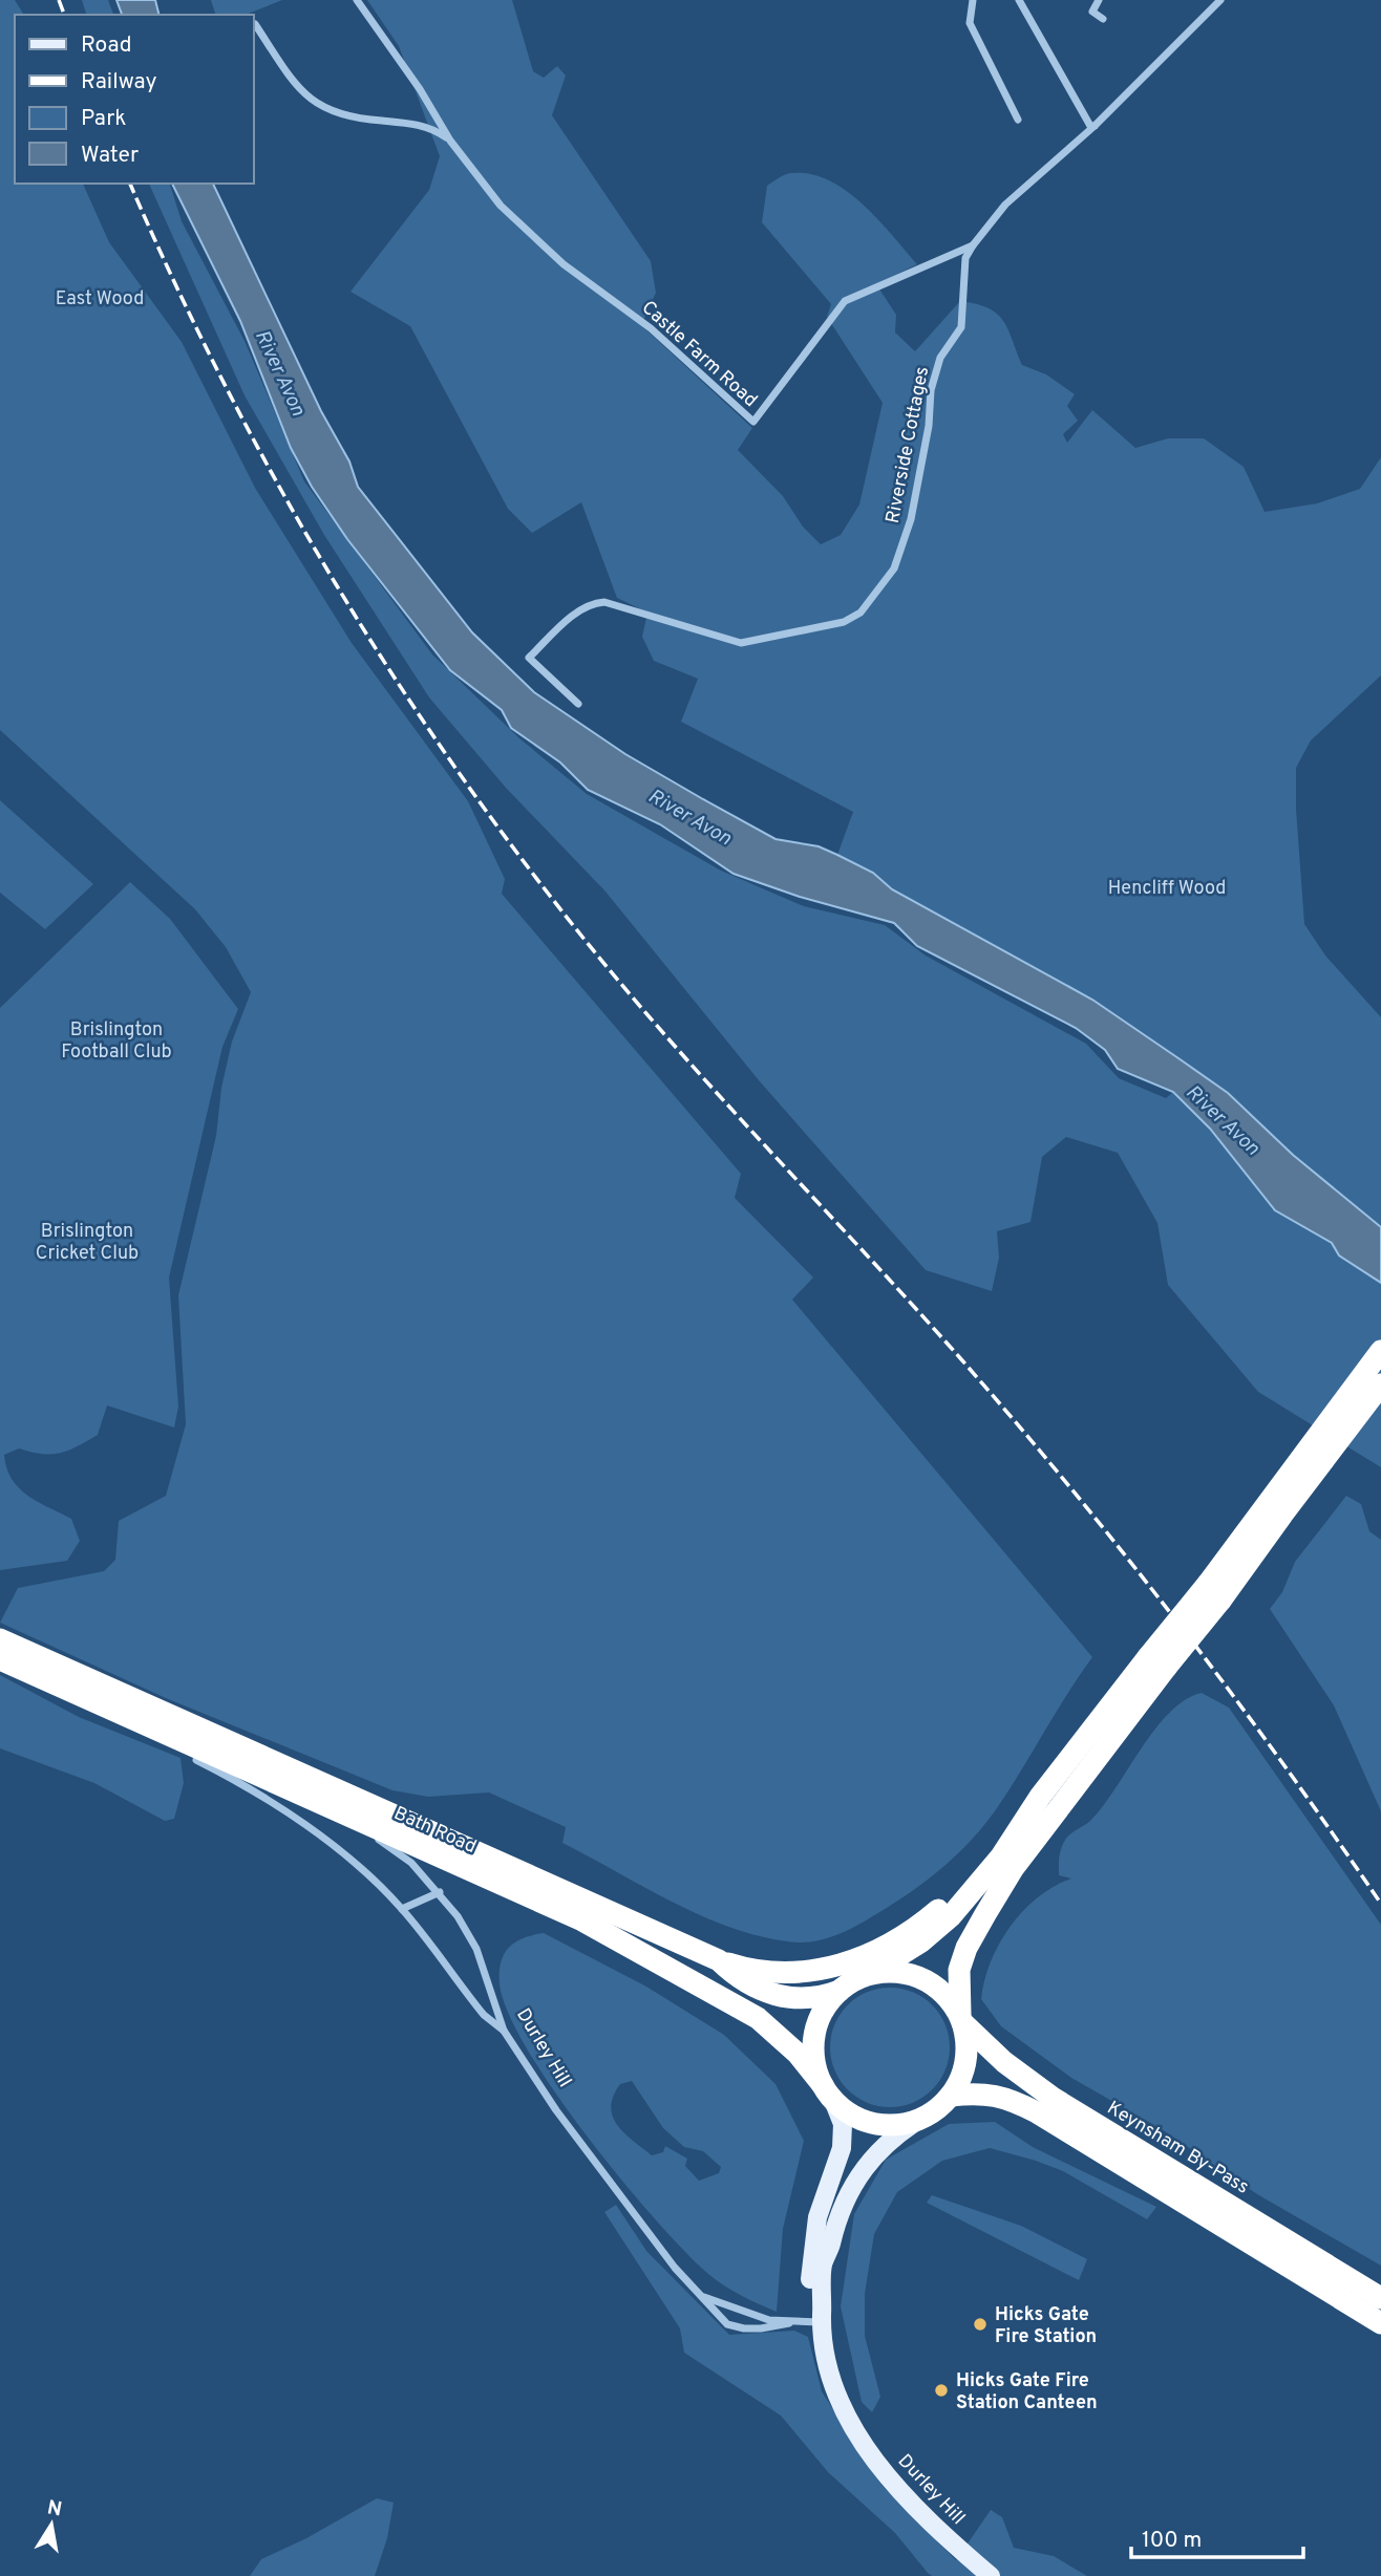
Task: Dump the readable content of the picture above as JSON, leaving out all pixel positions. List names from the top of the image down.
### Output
{
  "streets": {
    "highway": ["Bath Road", "Keynsham By-Pass"],
    "main road": ["Durley Hill"],
    "street": ["Castle Farm Road", "Riverside Cottages"]
  },
  "crossings": [
    ["Castle Farm Road", "Riverside Cottages"],
    ["Bath Road", "Durley Hill"],
    ["Bath Road", "Keynsham By-Pass"]
  ],
  "water": ["River Avon"],
  "parks": [
    "East Wood",
    "Hencliff Wood",
    "Brislington Football Club",
    "Brislington Cricket Club"
  ],
  "places": ["Hicks Gate Fire Station", "Hicks Gate Fire Station Canteen"],
  "legend": [
    "Road",
    "Railway",
    "Park",
    "Water"
  ],
  "scale_bar": "100 m",
  "north": "top"
}
